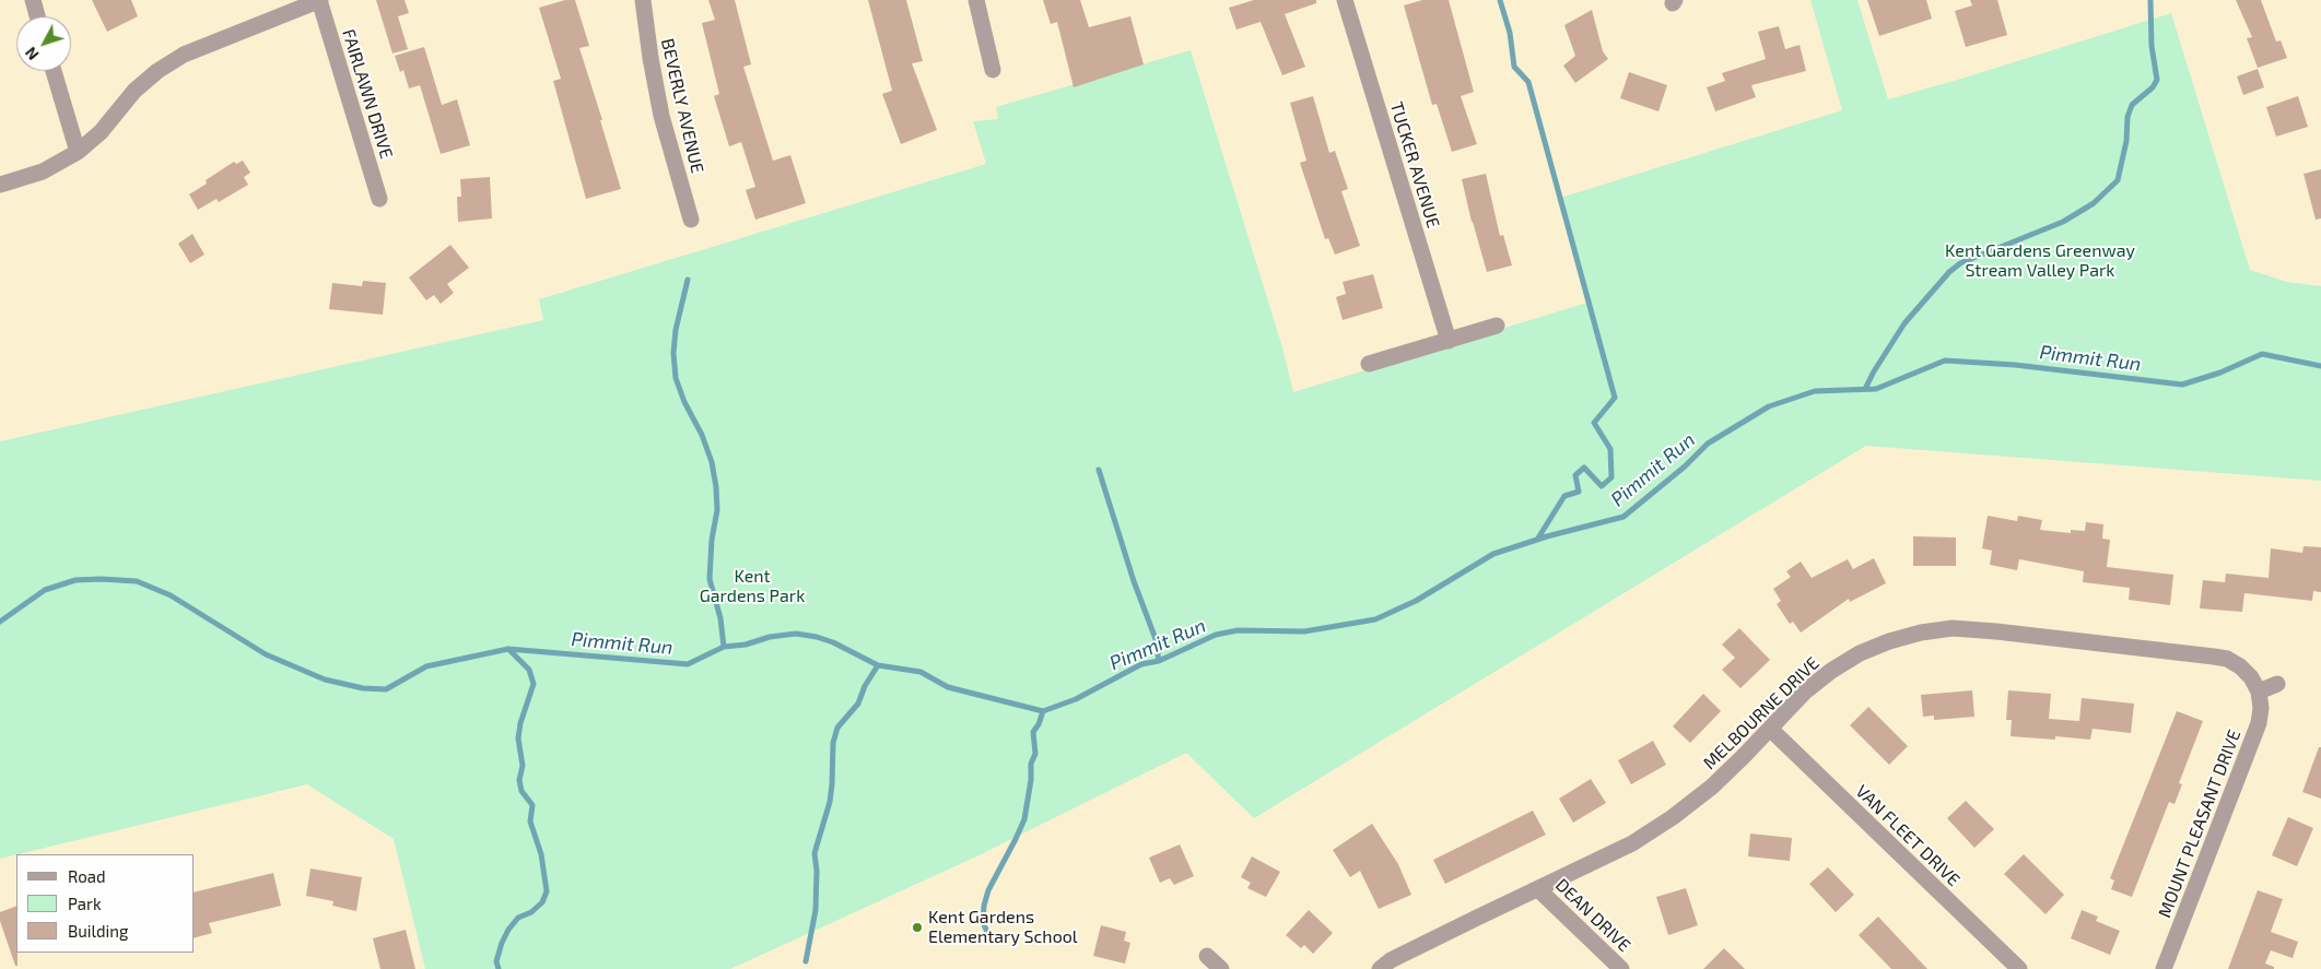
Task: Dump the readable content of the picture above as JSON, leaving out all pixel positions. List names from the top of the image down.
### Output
{
  "streets": {
    "street": [
      "FAIRLAWN DRIVE",
      "BEVERLY AVENUE",
      "TUCKER AVENUE",
      "MELBOURNE DRIVE",
      "MOUNT PLEASANT DRIVE",
      "VAN FLEET DRIVE",
      "DEAN DRIVE"
    ]
  },
  "crossings": [
    ["MELBOURNE DRIVE", "MOUNT PLEASANT DRIVE"],
    ["MELBOURNE DRIVE", "VAN FLEET DRIVE"],
    ["MELBOURNE DRIVE", "DEAN DRIVE"]
  ],
  "water": ["Pimmit Run"],
  "parks": ["Kent Gardens Greenway Stream Valley Park", "Kent Gardens Park"],
  "places": ["Kent Gardens Elementary School"],
  "legend": ["Road", "Park", "Building"],
  "north": "bottom left"
}
